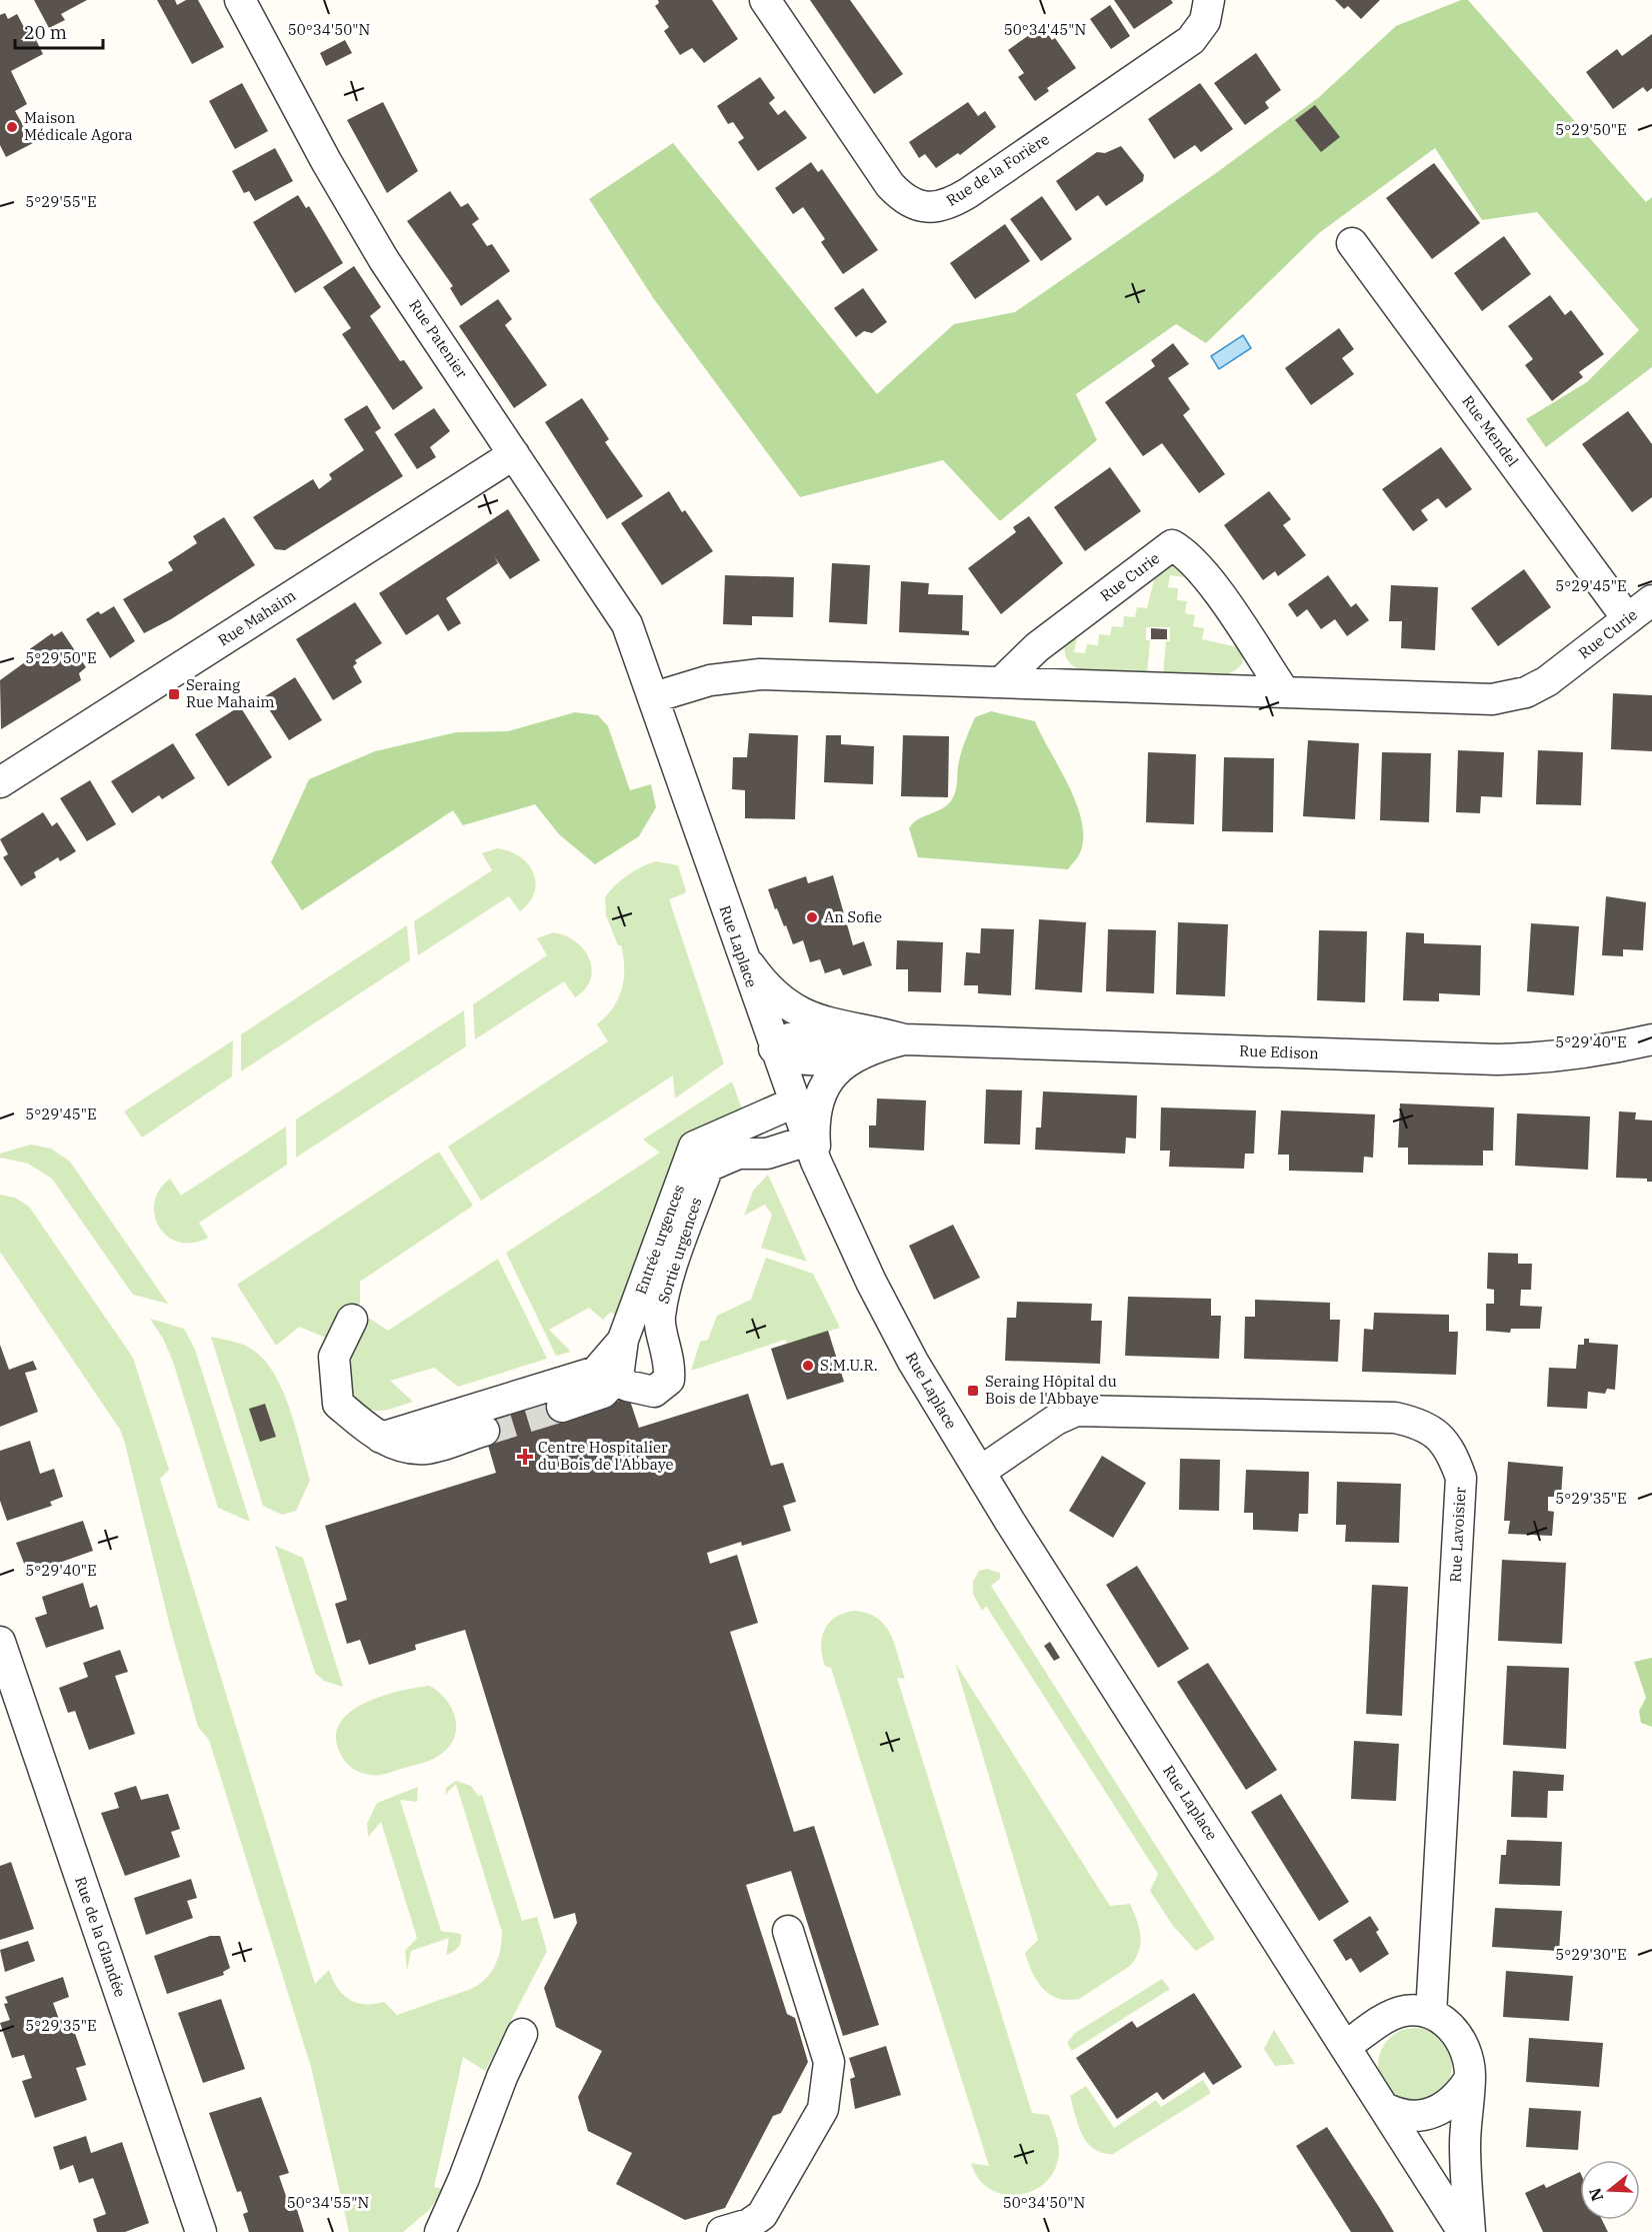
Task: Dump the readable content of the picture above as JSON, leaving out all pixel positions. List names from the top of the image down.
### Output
{
  "streets": {
    "street": [
      "Rue de la Forière",
      "Rue Patenier",
      "Rue Mendel",
      "Rue Curie",
      "Rue Mahaim",
      "Rue Laplace",
      "Rue Edison",
      "Entrée urgences",
      "Sortie urgences",
      "Rue Lavoisier",
      "Rue de la Glandée"
    ]
  },
  "crossings": [
    ["Rue Patenier", "Rue Curie"],
    ["Rue Patenier", "Rue Mahaim"],
    ["Rue Patenier", "Rue Laplace"],
    ["Rue Mendel", "Rue Curie"],
    ["Rue Curie", "Rue Laplace"],
    ["Rue Laplace", "Rue Edison"],
    ["Rue Laplace", "Entrée urgences"],
    ["Rue Laplace", "Sortie urgences"],
    ["Rue Laplace", "Rue Lavoisier"],
    ["Rue Edison", "Sortie urgences"],
    ["Entrée urgences", "Sortie urgences"]
  ],
  "places": {
    "other": ["Maison Médicale Agora", "An Sofie", "S.M.U.R."],
    "transit": ["Seraing Rue Mahaim", "Seraing Hôpital du Bois de l'Abbaye"],
    "health": ["Centre Hospitalier du Bois de l'Abbaye"]
  },
  "scale_bar": "20 m",
  "north": "left",
  "coordinates": [
    "50°34'50\"N",
    "50°34'45\"N",
    "5°29'50\"E",
    "5°29'55\"E",
    "5°29'45\"E",
    "5°29'40\"E",
    "5°29'35\"E",
    "5°29'30\"E",
    "50°34'55\"N"
  ]
}
